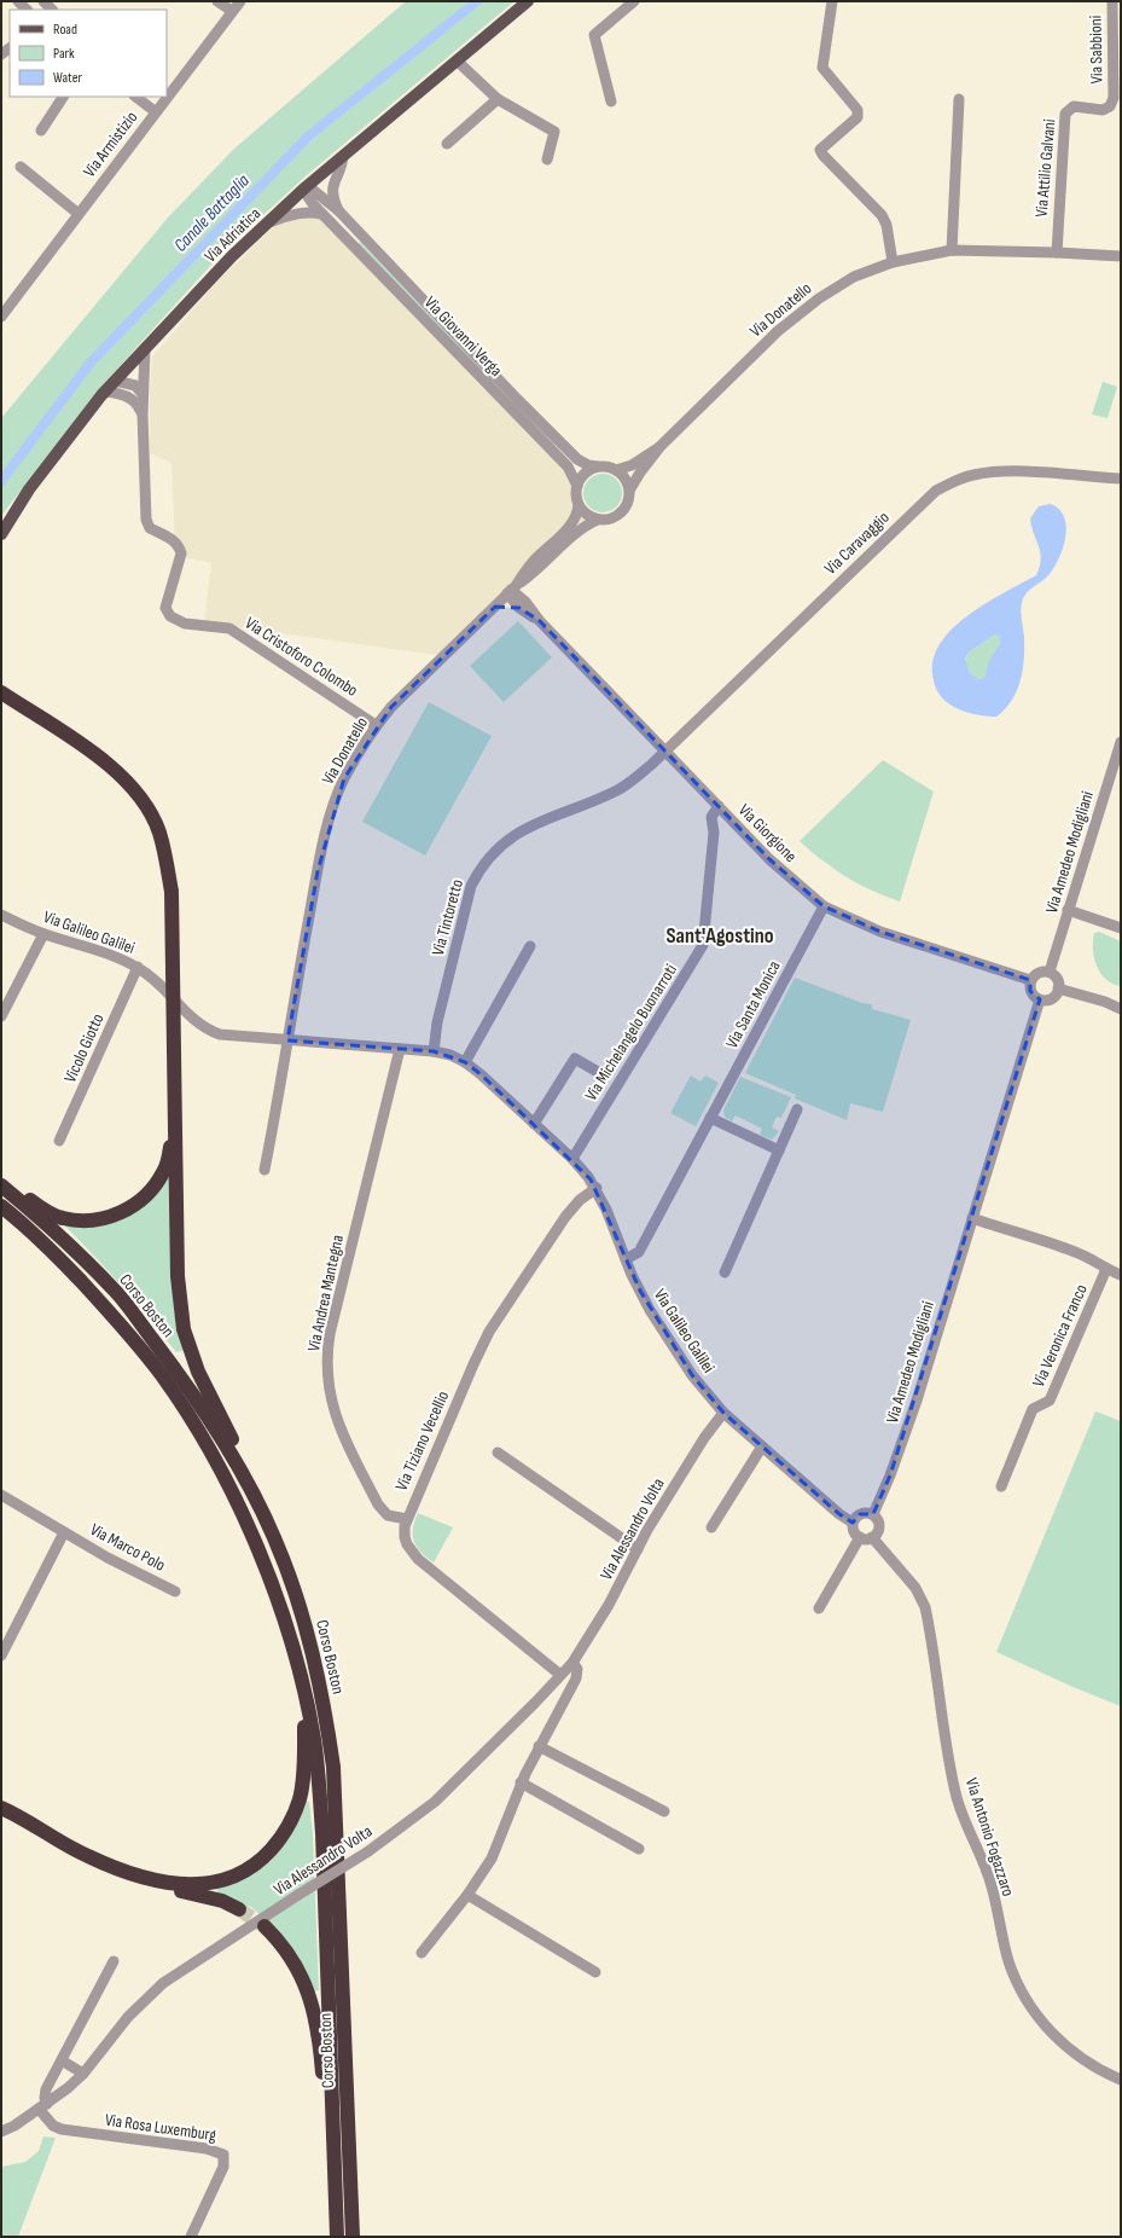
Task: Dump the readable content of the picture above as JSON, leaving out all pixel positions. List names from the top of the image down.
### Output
{
  "streets": {
    "highway": ["Corso Boston"],
    "main road": ["Via Adriatica"],
    "street": [
      "Via Sabbioni",
      "Via Armistizio",
      "Via Attilio Galvani",
      "Via Donatello",
      "Via Giovanni Verga",
      "Via Caravaggio",
      "Via Cristoforo Colombo",
      "Via Giorgione",
      "Via Amedeo Modigliani",
      "Via Tintoretto",
      "Via Galileo Galilei",
      "Via Santa Monica",
      "Via Michelangelo Buonarroti",
      "Vicolo Giotto",
      "Via Andrea Mantegna",
      "Via Veronica Franco",
      "Via Tiziano Vecellio",
      "Via Alessandro Volta",
      "Via Marco Polo",
      "Via Antonio Fogazzaro",
      "Via Rosa Luxemburg"
    ]
  },
  "crossings": [
    ["Via Sabbioni", "Via Attilio Galvani"],
    ["Via Attilio Galvani", "Via Donatello"],
    ["Via Adriatica", "Via Giovanni Verga"],
    ["Via Adriatica", "Via Cristoforo Colombo"],
    ["Via Donatello", "Via Giovanni Verga"],
    ["Via Donatello", "Via Cristoforo Colombo"],
    ["Via Donatello", "Via Giorgione"],
    ["Via Donatello", "Via Galileo Galilei"],
    ["Via Caravaggio", "Via Giorgione"],
    ["Via Caravaggio", "Via Tintoretto"],
    ["Via Giorgione", "Via Amedeo Modigliani"],
    ["Via Giorgione", "Via Tintoretto"],
    ["Via Giorgione", "Via Santa Monica"],
    ["Via Giorgione", "Via Michelangelo Buonarroti"],
    ["Via Amedeo Modigliani", "Via Galileo Galilei"],
    ["Via Amedeo Modigliani", "Via Antonio Fogazzaro"],
    ["Via Tintoretto", "Via Galileo Galilei"],
    ["Via Galileo Galilei", "Via Santa Monica"],
    ["Via Galileo Galilei", "Via Michelangelo Buonarroti"],
    ["Via Galileo Galilei", "Vicolo Giotto"],
    ["Via Galileo Galilei", "Via Andrea Mantegna"],
    ["Via Galileo Galilei", "Via Tiziano Vecellio"],
    ["Via Galileo Galilei", "Via Alessandro Volta"],
    ["Via Galileo Galilei", "Via Antonio Fogazzaro"],
    ["Via Andrea Mantegna", "Via Tiziano Vecellio"],
    ["Via Tiziano Vecellio", "Via Alessandro Volta"],
    ["Via Alessandro Volta", "Via Rosa Luxemburg"]
  ],
  "districts": ["Sant'Agostino"],
  "water": ["Canale Battaglia"],
  "legend": ["Road", "Park", "Water"]
}
